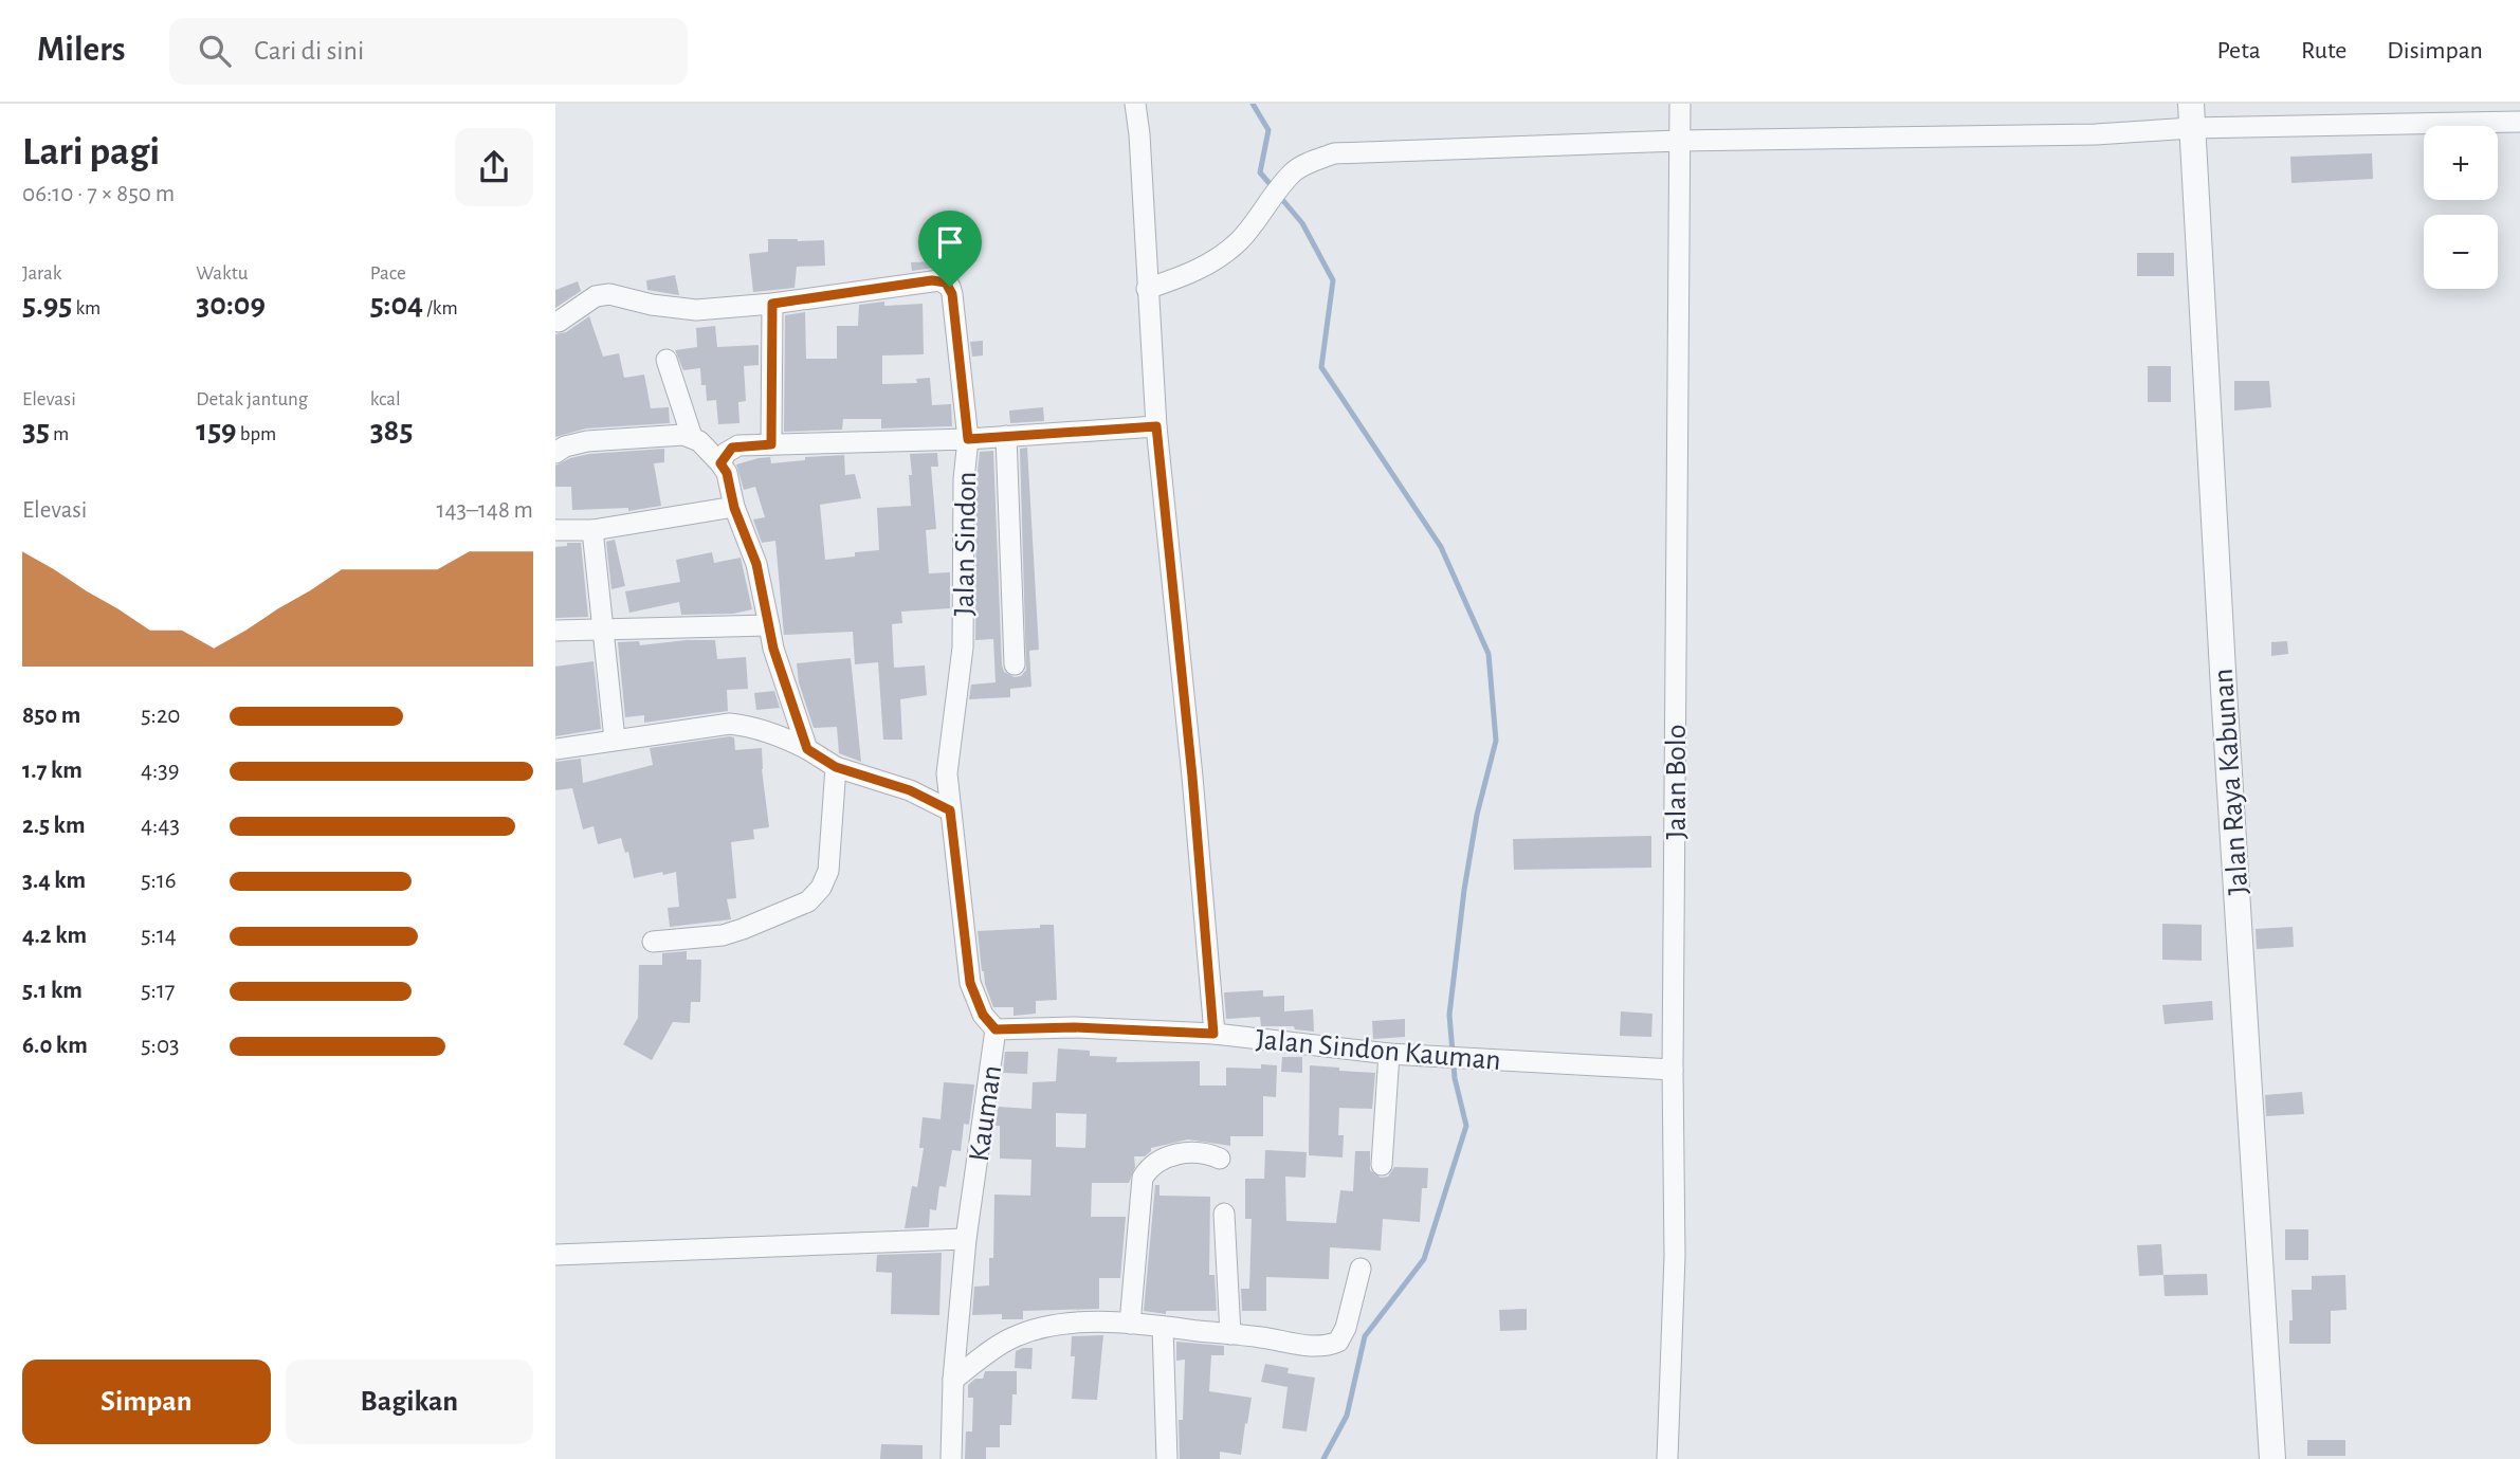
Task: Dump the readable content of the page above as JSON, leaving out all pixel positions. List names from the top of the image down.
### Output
{
  "streets": {
    "street": [
      "Jalan Sindon",
      "Jalan Bolo",
      "Jalan Raya Kabunan",
      "Jalan Sindon Kauman",
      "Kauman"
    ]
  },
  "crossings": [
    ["Jalan Sindon", "Kauman"],
    ["Jalan Bolo", "Jalan Sindon Kauman"],
    ["Jalan Sindon Kauman", "Kauman"]
  ],
  "page": {
    "header": "Milers",
    "search": "Cari di sini",
    "nav": ["Peta", "Rute", "Disimpan"],
    "heading": ["Lari pagi", "06:10 · 7 × 850 m"],
    "map_buttons": ["+", "−"],
    "stats": [
      ["Jarak", "5.95 km"],
      ["Waktu", "30:09"],
      ["Pace", "5:04 /km"],
      ["Elevasi", "35 m"],
      ["Detak jantung", "159 bpm"],
      ["kcal", "385"]
    ],
    "chart": ["Elevasi", "143–148 m"],
    "list": [
      {
        "name": "850 m",
        "note": "5:20"
      },
      {
        "name": "1.7 km",
        "note": "4:39"
      },
      {
        "name": "2.5 km",
        "note": "4:43"
      },
      {
        "name": "3.4 km",
        "note": "5:16"
      },
      {
        "name": "4.2 km",
        "note": "5:14"
      },
      {
        "name": "5.1 km",
        "note": "5:17"
      },
      {
        "name": "6.0 km",
        "note": "5:03"
      }
    ],
    "buttons": ["Simpan", "Bagikan"]
  }
}
